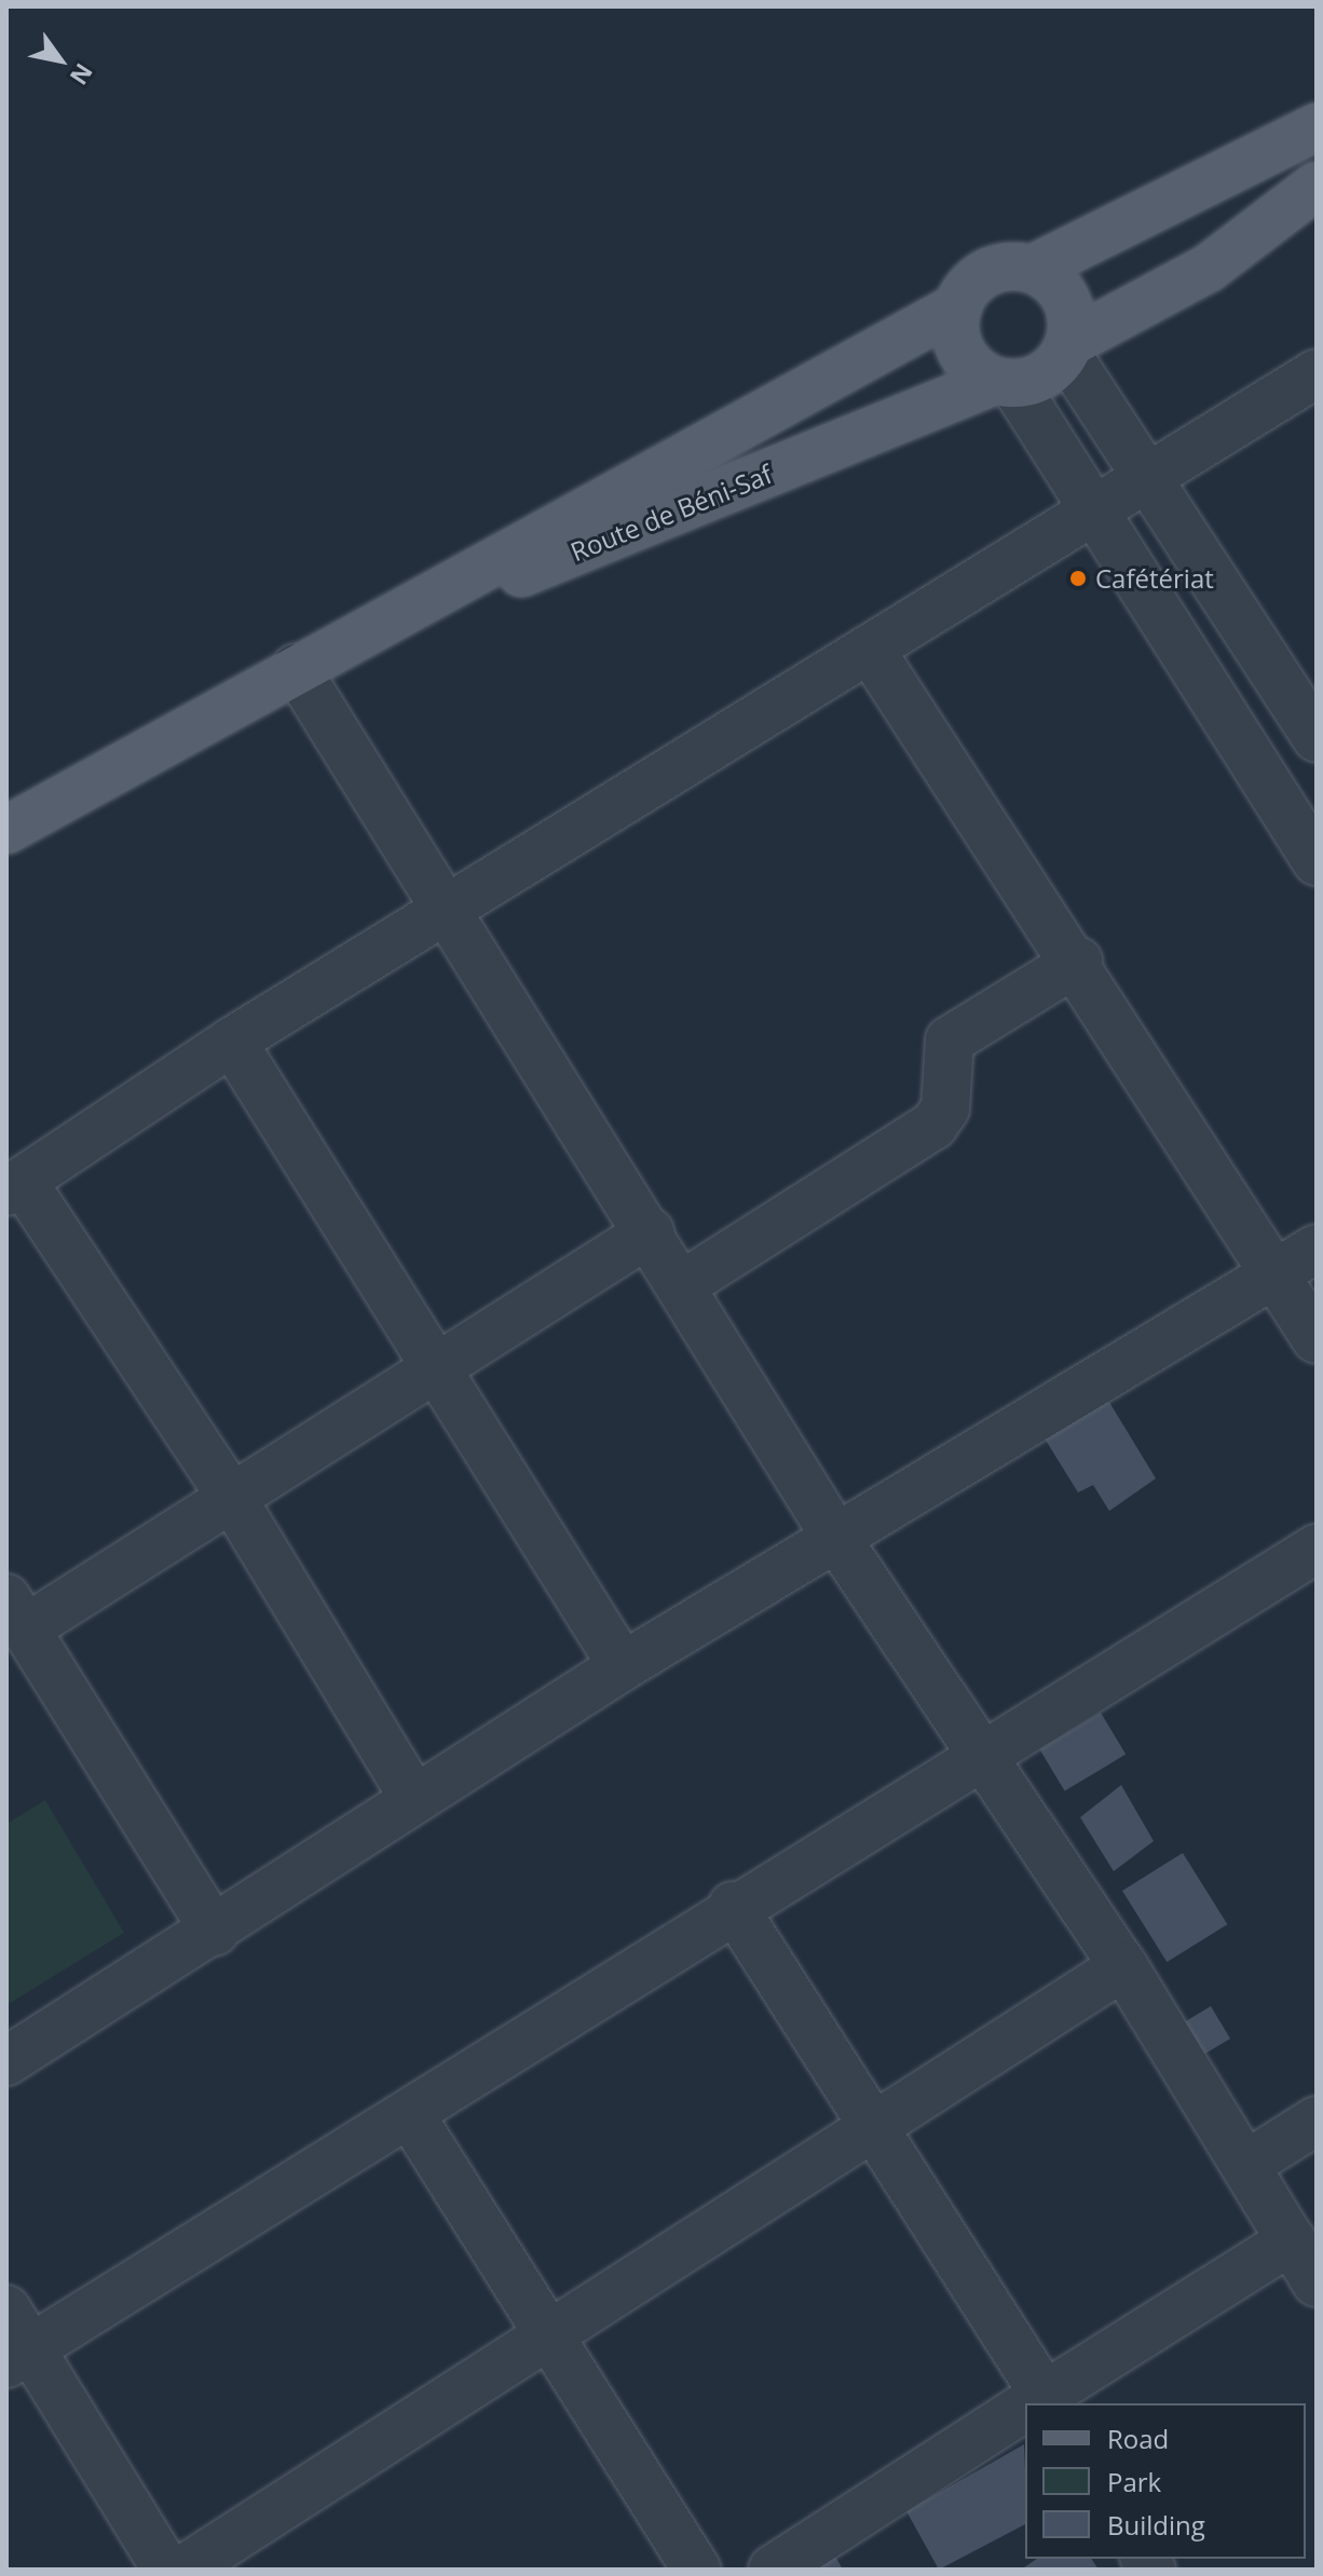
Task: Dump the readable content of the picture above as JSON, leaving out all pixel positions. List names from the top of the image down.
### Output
{
  "streets": {
    "main road": ["Route de Béni-Saf"]
  },
  "places": ["Cafétériat"],
  "legend": ["Road", "Park", "Building"],
  "north": "bottom right"
}
